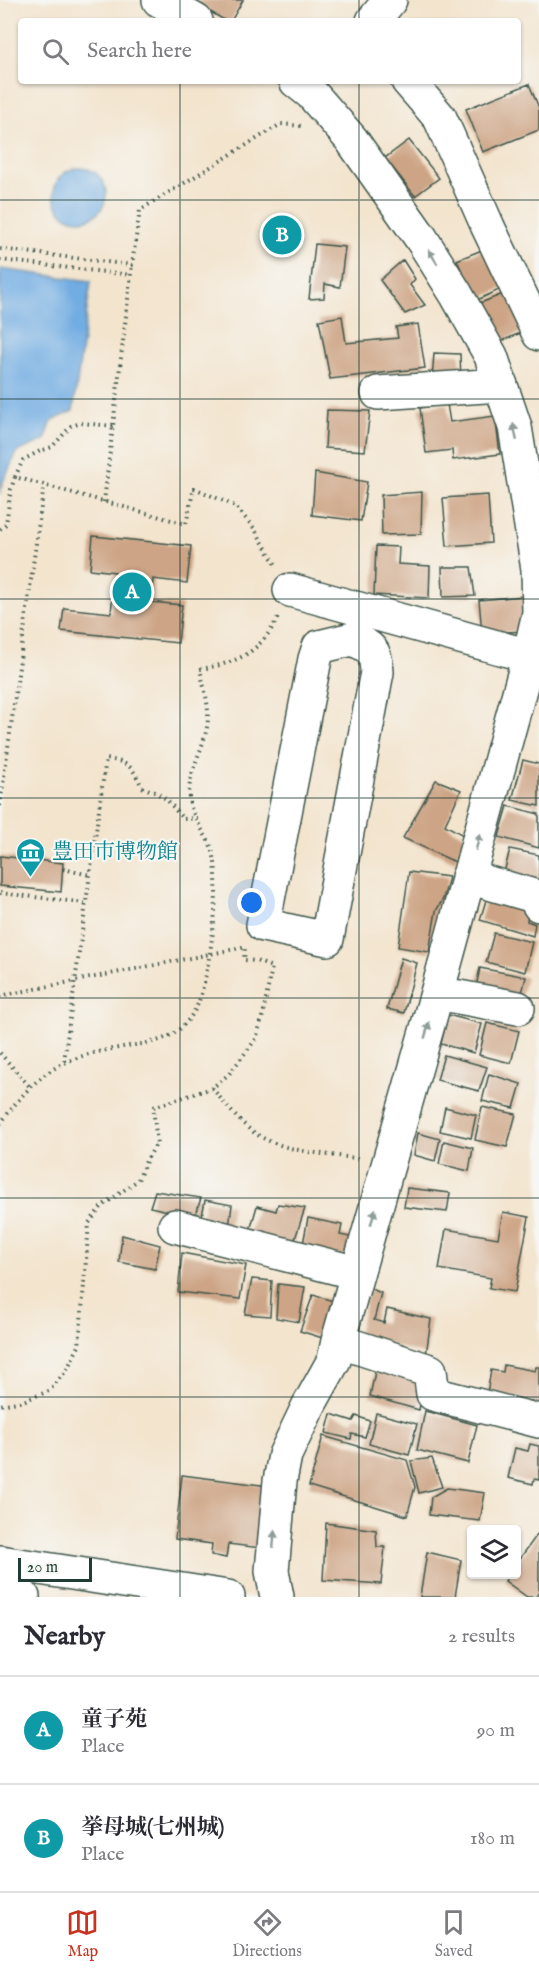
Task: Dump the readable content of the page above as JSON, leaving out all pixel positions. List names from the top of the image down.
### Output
{
  "places": {
    "museum": ["豊田市博物館"]
  },
  "scale_bar": "20 m",
  "page": {
    "search": "Search here",
    "pins": ["B", "A"],
    "scale": "20 m",
    "heading": ["Nearby", "2 results"],
    "list": [
      {
        "mark": "A",
        "name": "童子苑",
        "note": "Place",
        "value": "90 m"
      },
      {
        "mark": "B",
        "name": "挙母城(七州城)",
        "note": "Place",
        "value": "180 m"
      }
    ],
    "nav": ["Map", "Directions", "Saved"]
  }
}
